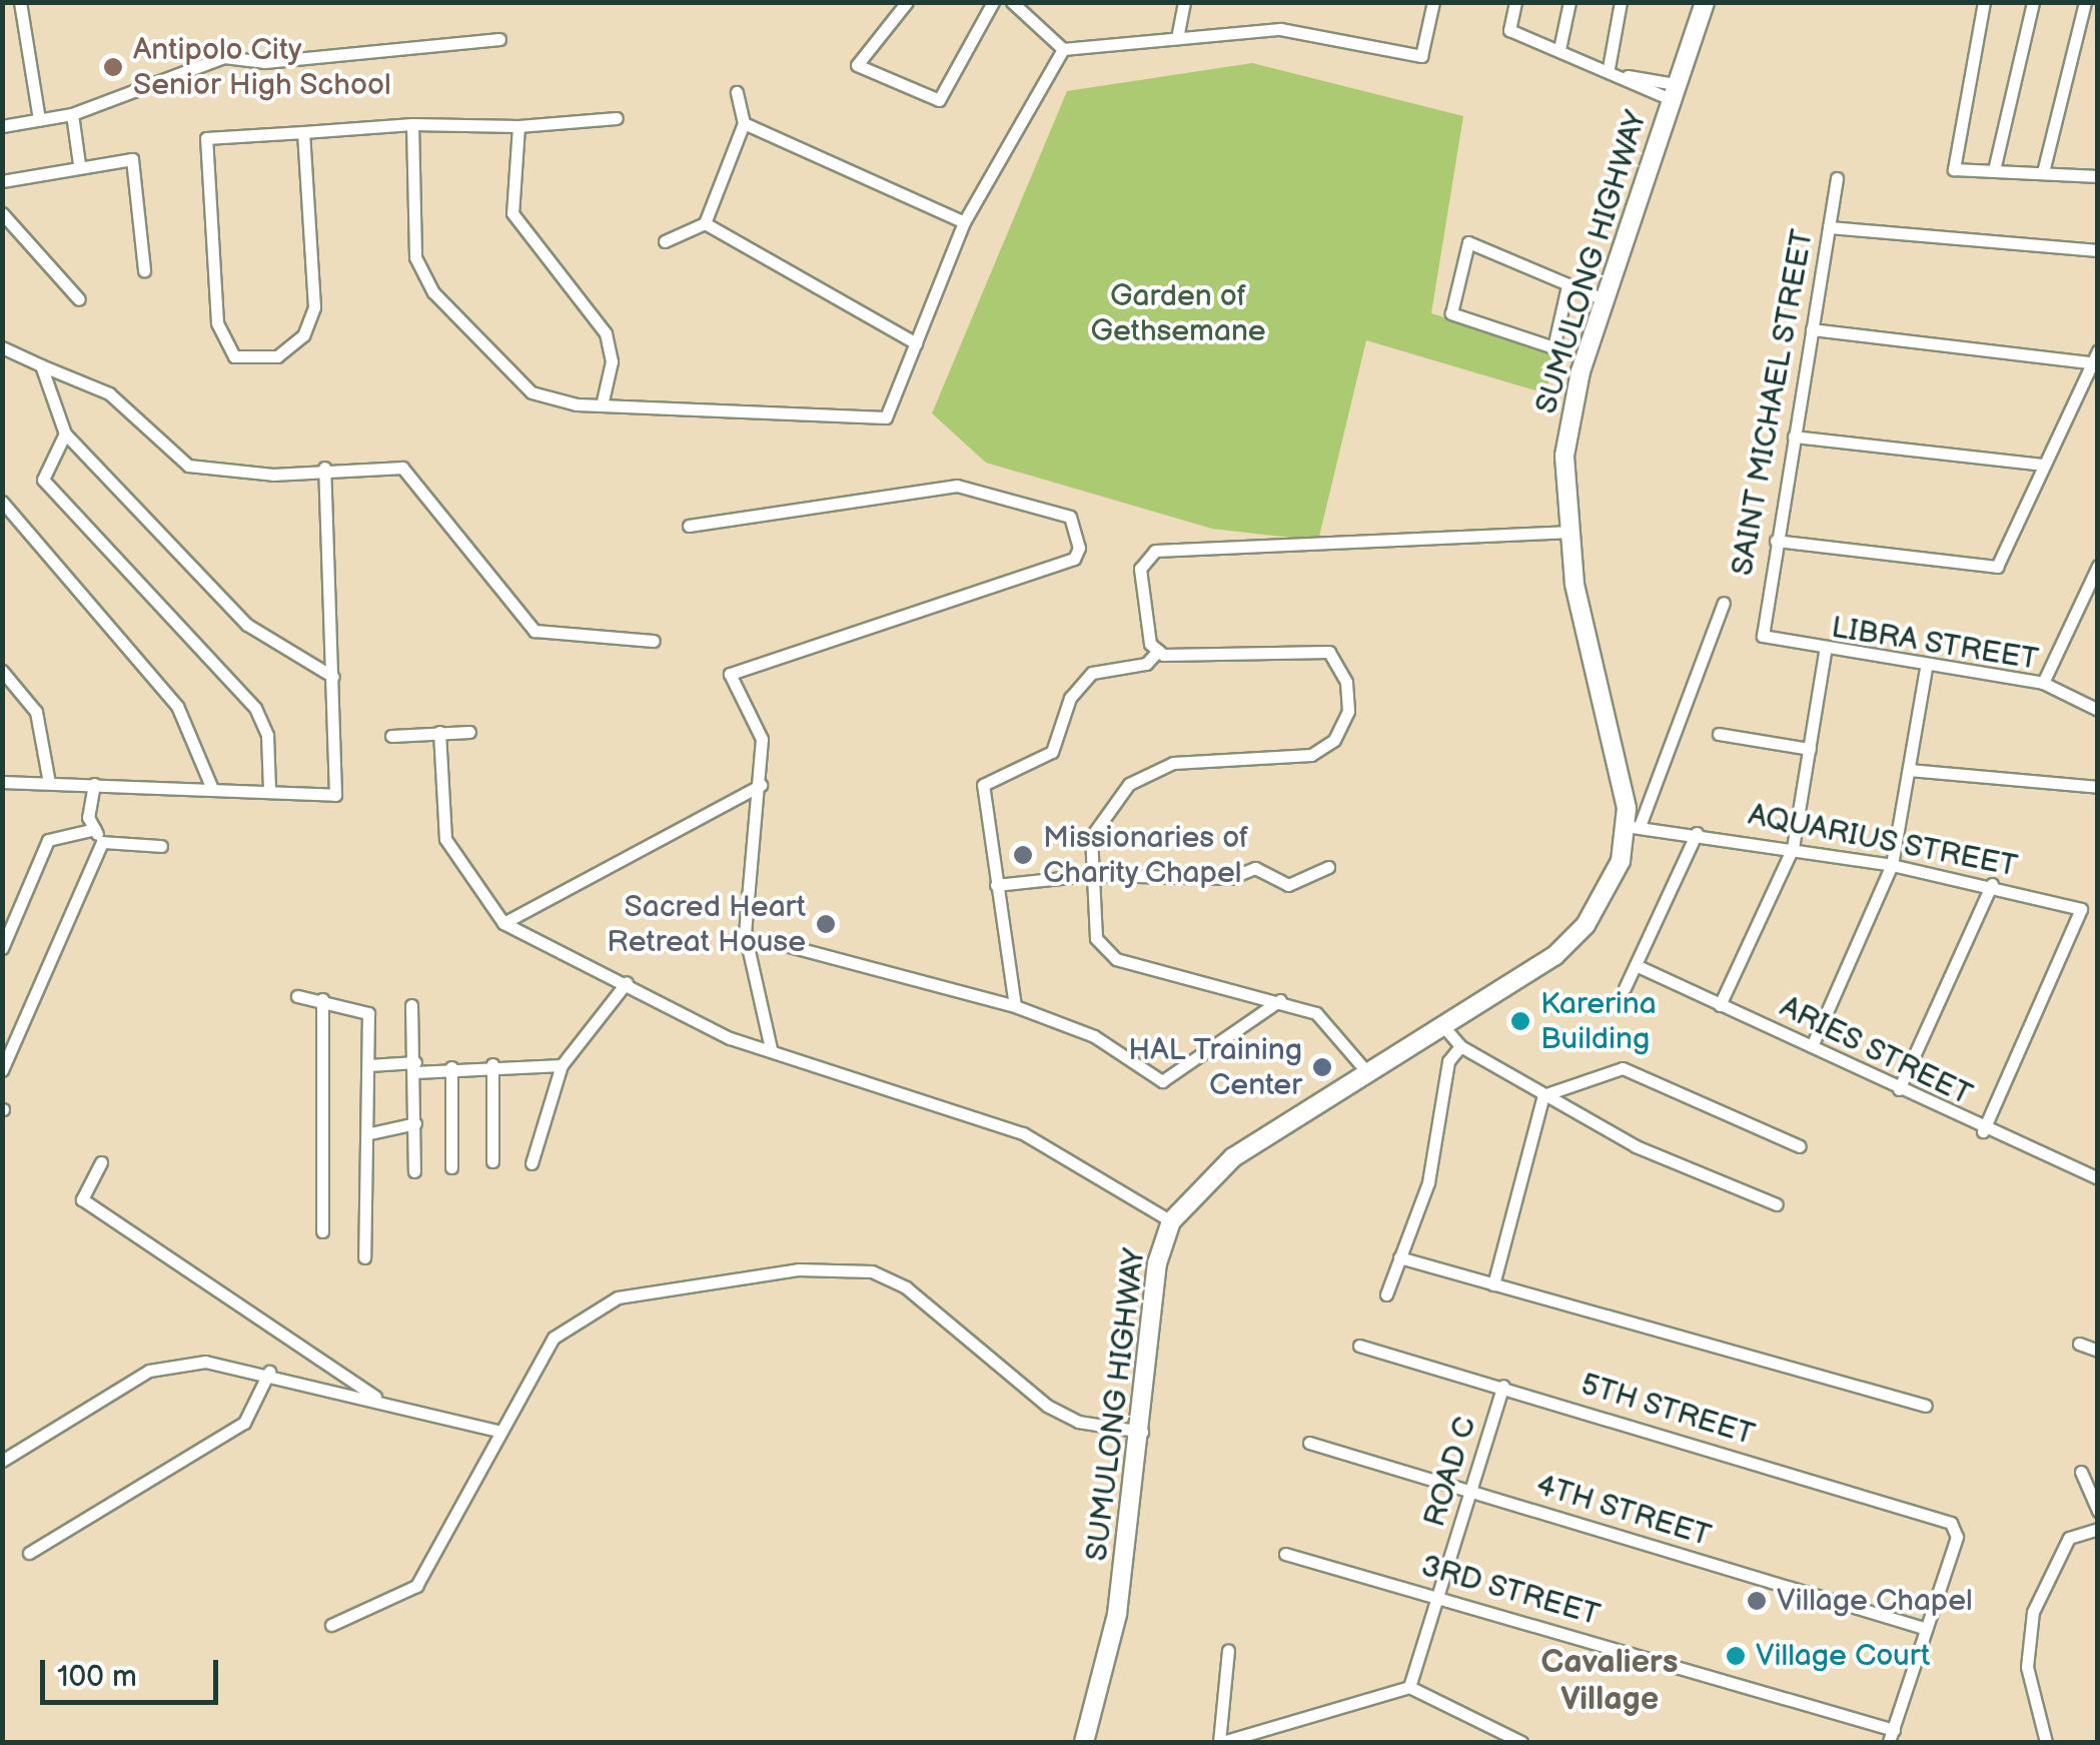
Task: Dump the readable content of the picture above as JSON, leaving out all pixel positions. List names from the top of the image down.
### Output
{
  "streets": {
    "main road": ["SUMULONG HIGHWAY"],
    "street": [
      "SAINT MICHAEL STREET",
      "LIBRA STREET",
      "AQUARIUS STREET",
      "ARIES STREET",
      "5TH STREET",
      "ROAD C",
      "4TH STREET",
      "3RD STREET"
    ]
  },
  "crossings": [
    ["SUMULONG HIGHWAY", "AQUARIUS STREET"],
    ["SAINT MICHAEL STREET", "LIBRA STREET"],
    ["AQUARIUS STREET", "ARIES STREET"],
    ["5TH STREET", "ROAD C"],
    ["5TH STREET", "4TH STREET"],
    ["ROAD C", "4TH STREET"],
    ["ROAD C", "3RD STREET"]
  ],
  "districts": ["Cavaliers Village"],
  "parks": ["Garden of Gethsemane"],
  "places": [
    "Antipolo City Senior High School",
    "Missionaries of Charity Chapel",
    "Sacred Heart Retreat House",
    "Karerina Building",
    "HAL Training Center",
    "Village Chapel",
    "Village Court"
  ],
  "scale_bar": "100 m"
}
